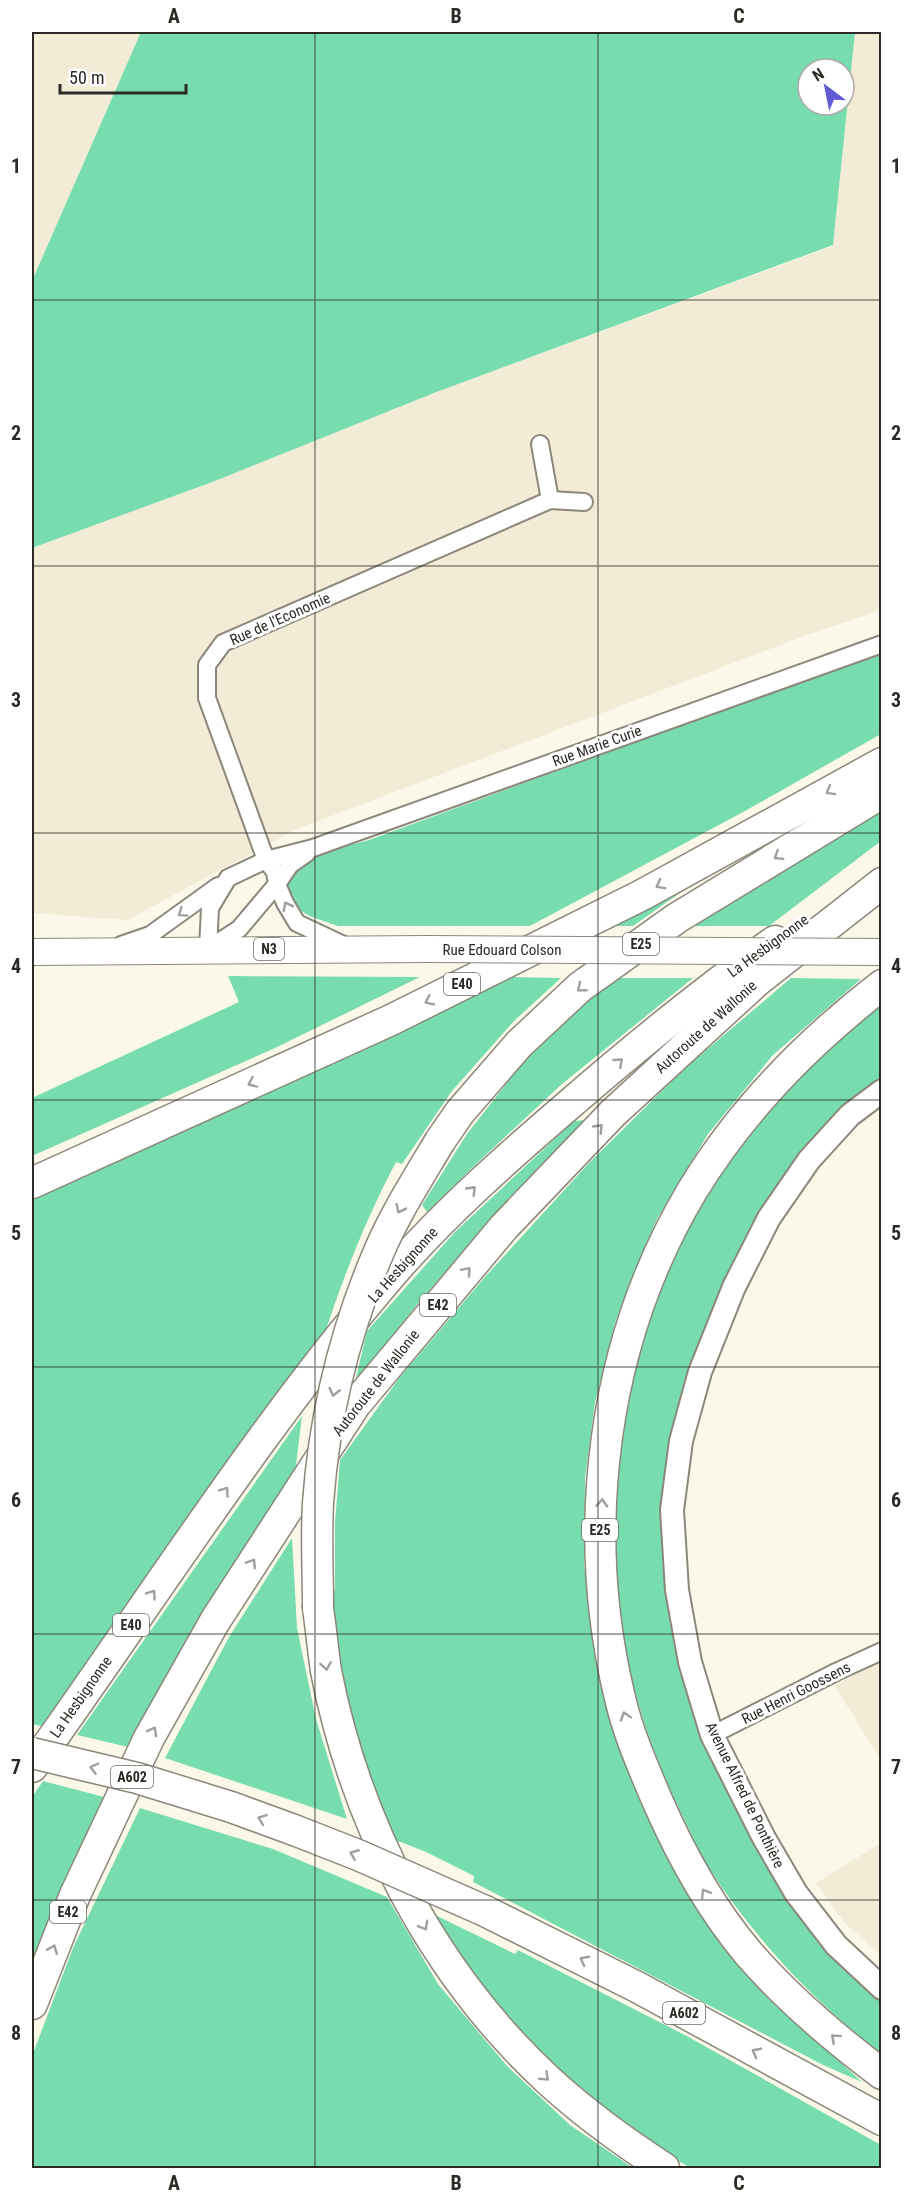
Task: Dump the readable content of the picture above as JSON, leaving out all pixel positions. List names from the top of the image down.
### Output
{
  "streets": {
    "highway": [
      "E25",
      "La Hesbignonne",
      "E40",
      "Autoroute de Wallonie",
      "E42",
      "A602"
    ],
    "main road": ["N3", "Rue Edouard Colson"],
    "street": [
      "Rue de l'Economie",
      "Rue Marie Curie",
      "Rue Henri Goossens",
      "Avenue Alfred de Ponthière"
    ]
  },
  "crossings": [
    ["Rue de l'Economie", "Rue Edouard Colson"],
    ["Rue Henri Goossens", "Avenue Alfred de Ponthière"]
  ],
  "one_way": ["Autoroute de Wallonie"],
  "scale_bar": "50 m",
  "north": "top left",
  "grid": {
    "columns": ["A", "B", "C"],
    "rows": [
      "1",
      "2",
      "3",
      "4",
      "5",
      "6",
      "7",
      "8"
    ]
  }
}
